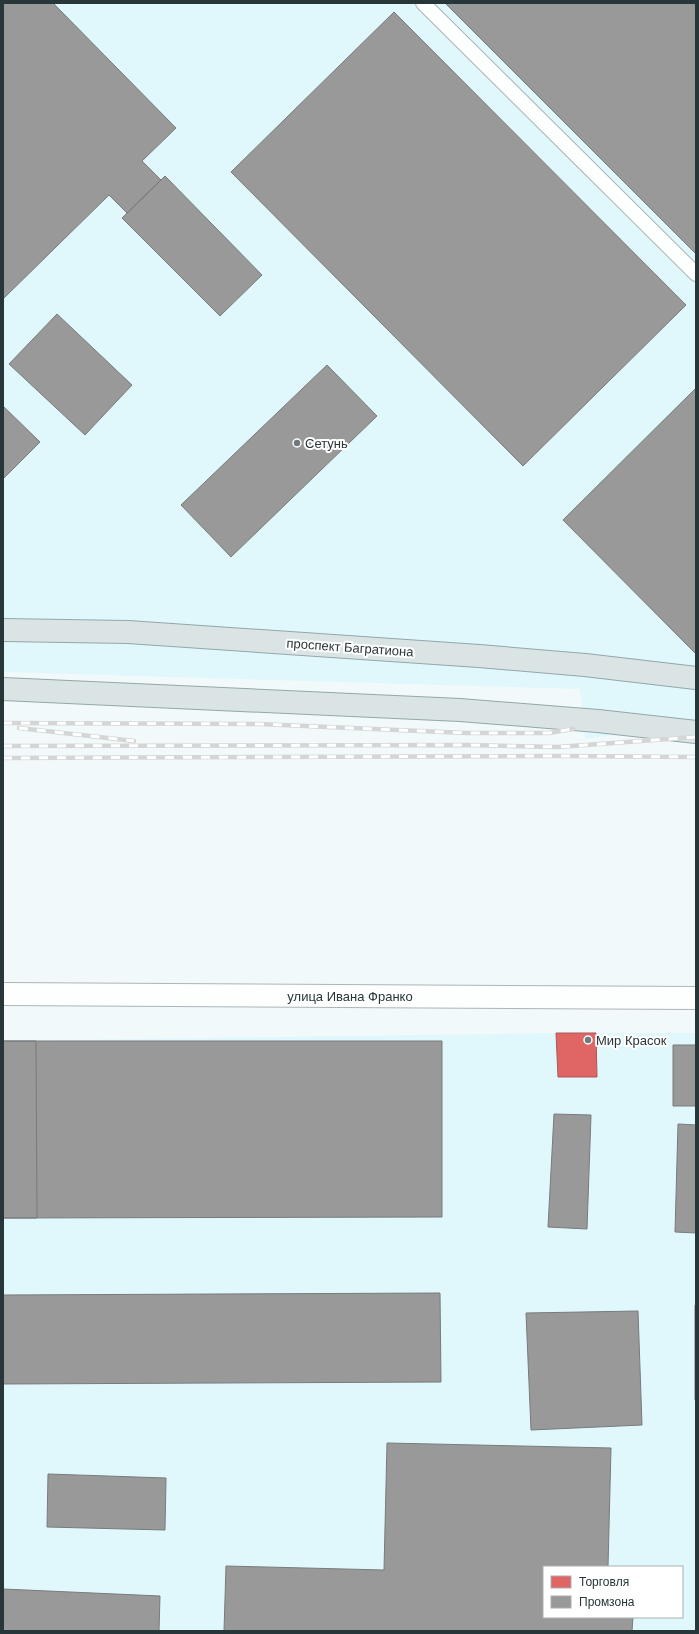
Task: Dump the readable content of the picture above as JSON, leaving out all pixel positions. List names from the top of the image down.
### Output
{
  "streets": {
    "main road": ["проспект Багратиона"],
    "street": ["улица Ивана Франко"]
  },
  "places": ["Сетунь", "Мир Красок"],
  "legend": ["Торговля", "Промзона"]
}
